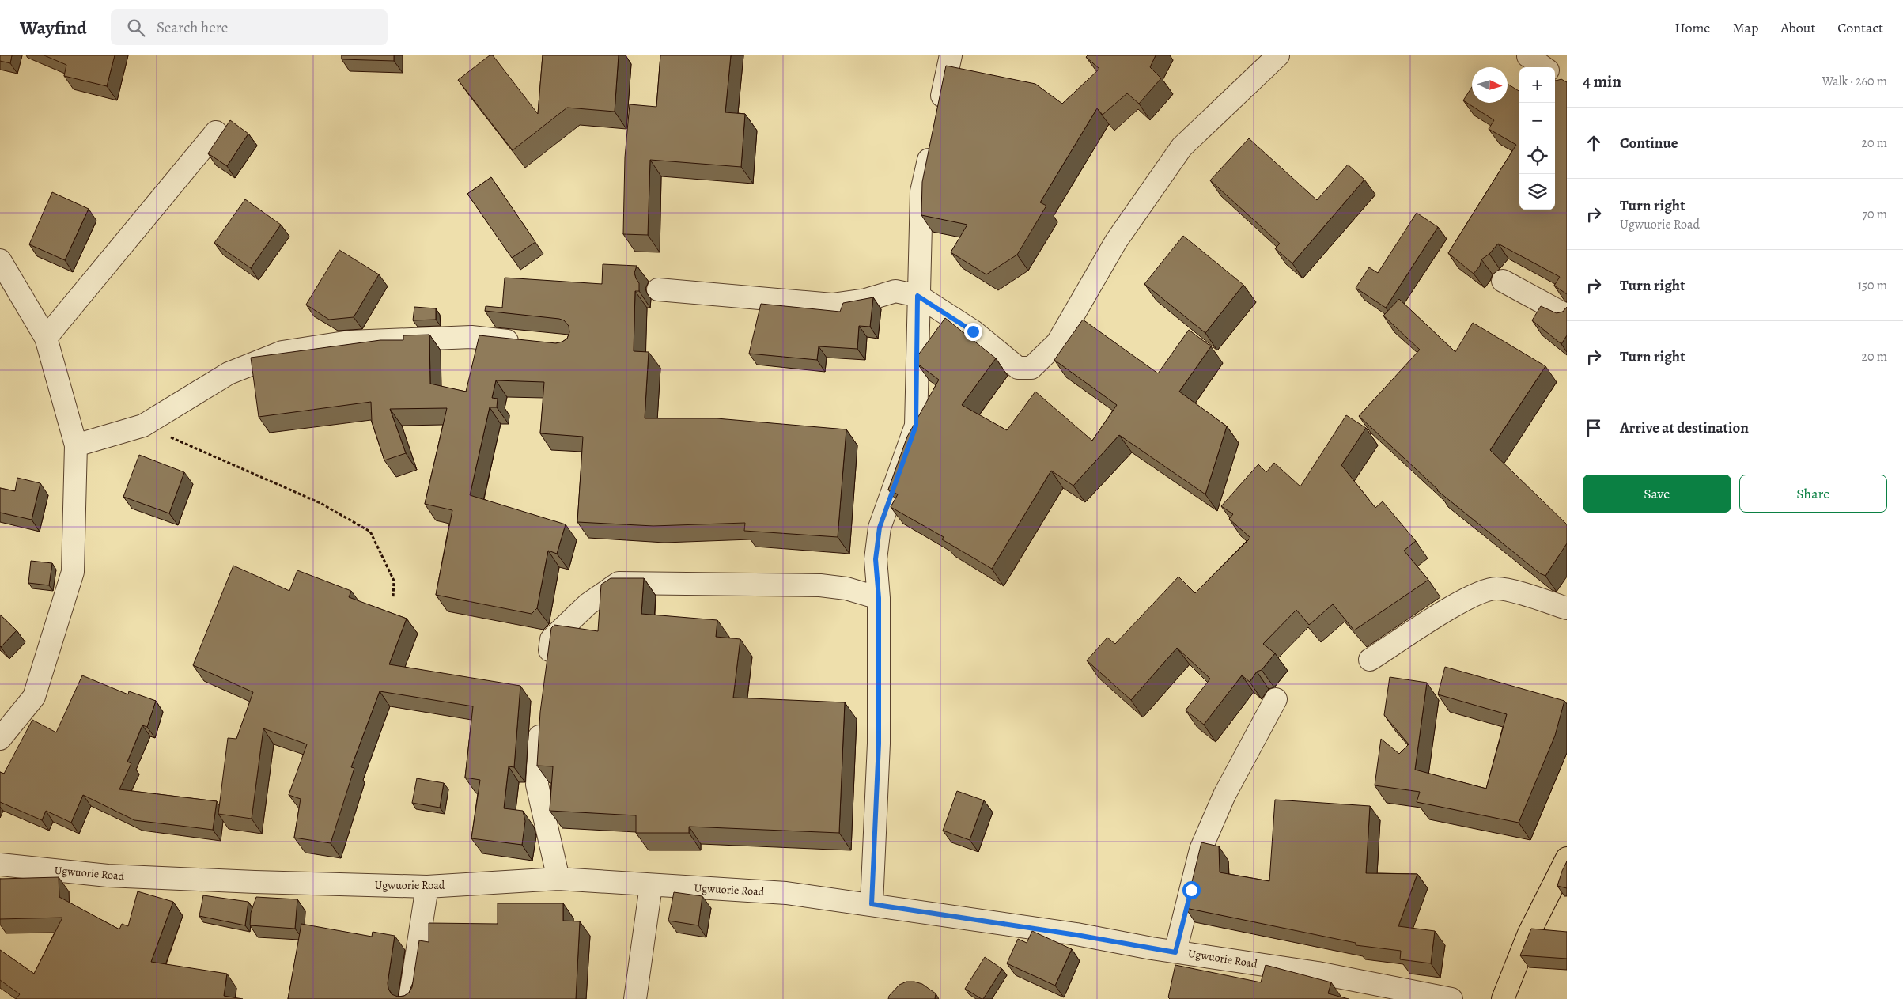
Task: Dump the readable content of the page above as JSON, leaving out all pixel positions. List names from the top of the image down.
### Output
{
  "streets": {
    "street": ["Ugwuorie Road"]
  },
  "north": "right",
  "page": {
    "header": "Wayfind",
    "search": "Search here",
    "nav": [
      "Home",
      "Map",
      "About",
      "Contact"
    ],
    "heading": ["4 min", "Walk · 260 m"],
    "map_buttons": ["+", "−"],
    "list": [
      ["Continue", "20 m"],
      ["Turn right", "Ugwuorie Road", "70 m"],
      ["Turn right", "150 m"],
      ["Turn right", "20 m"],
      "Arrive at destination"
    ],
    "buttons": ["Save", "Share"]
  }
}
